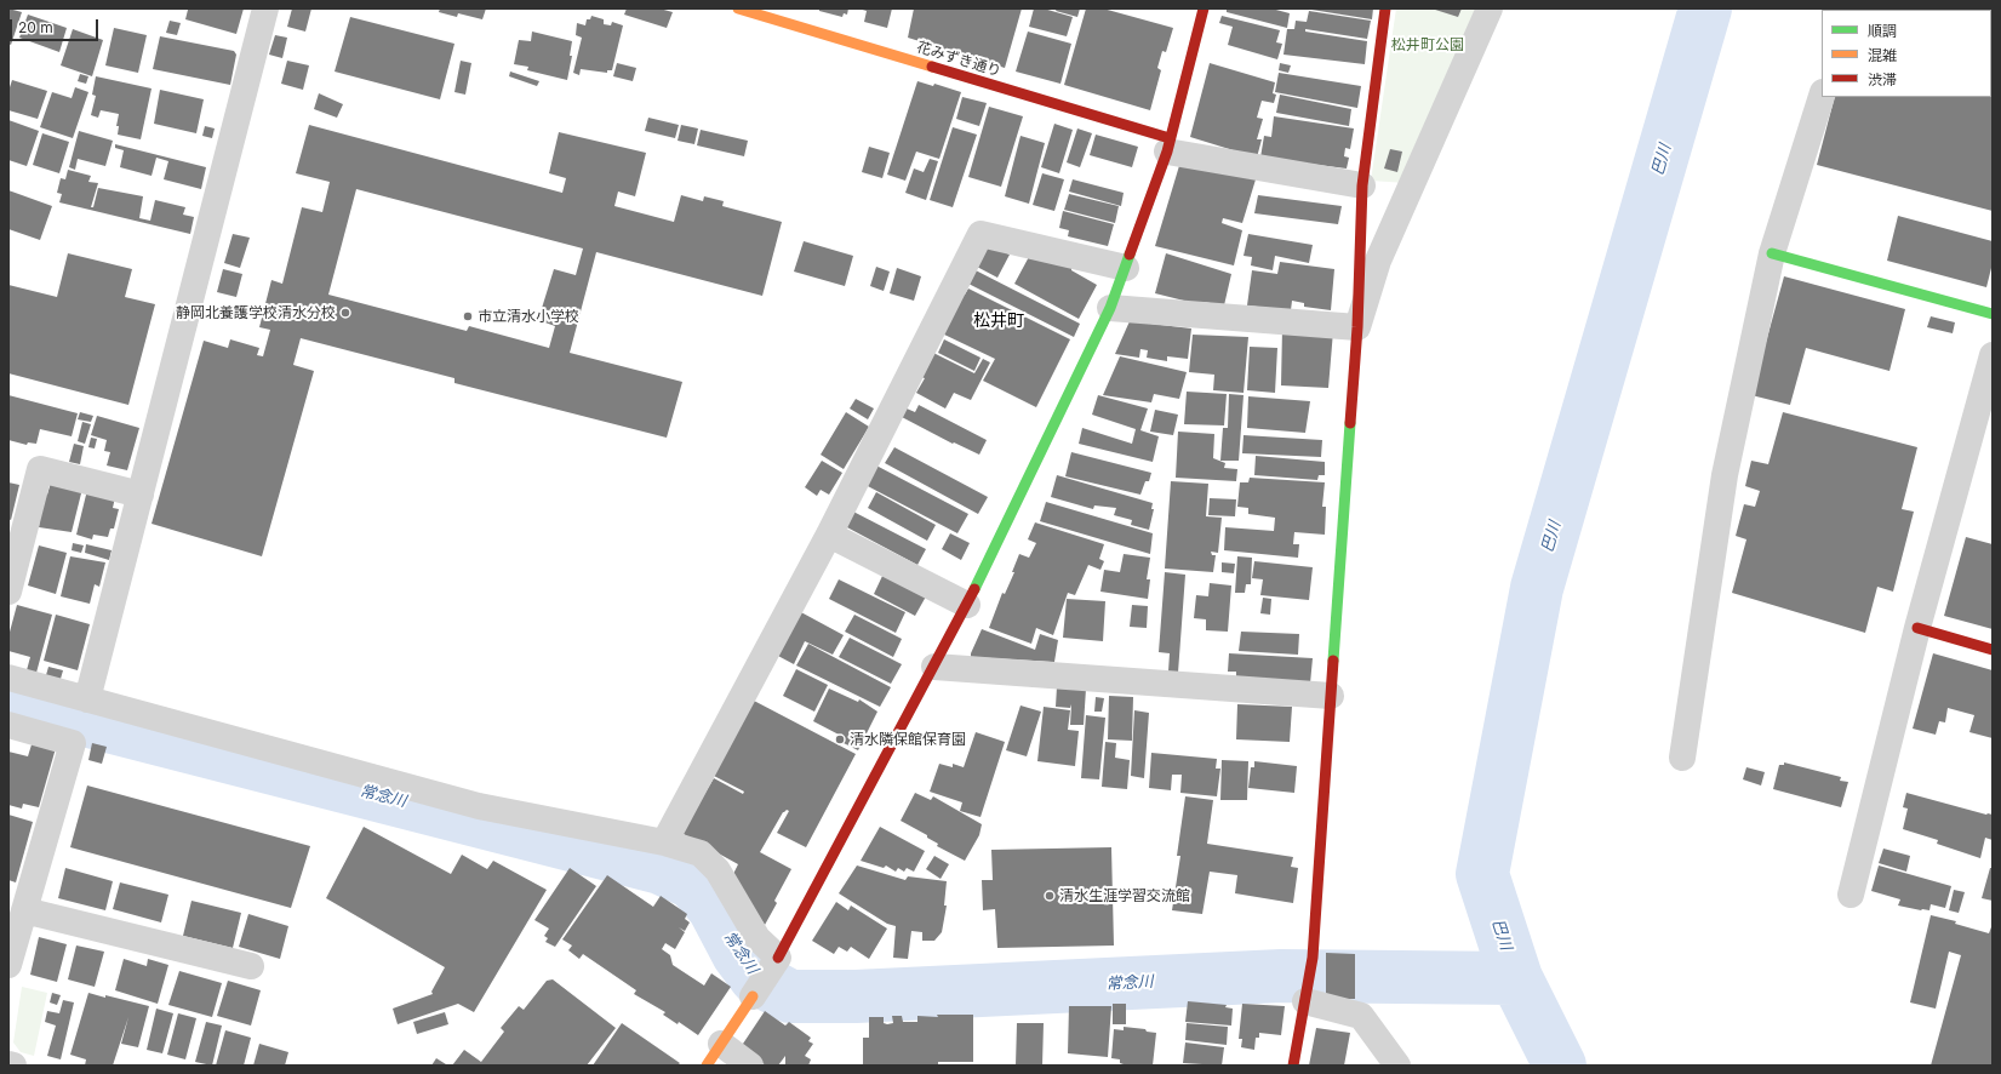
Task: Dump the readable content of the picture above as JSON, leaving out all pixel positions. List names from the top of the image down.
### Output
{
  "streets": {
    "street": ["花みずき通り"]
  },
  "districts": ["松井町"],
  "water": ["巴川", "常念川"],
  "parks": ["松井町公園"],
  "places": [
    "静岡北養護学校清水分校",
    "市立清水小学校",
    "清水隣保館保育園",
    "清水生涯学習交流館"
  ],
  "legend": ["順調", "混雑", "渋滞"],
  "scale_bar": "20 m"
}
